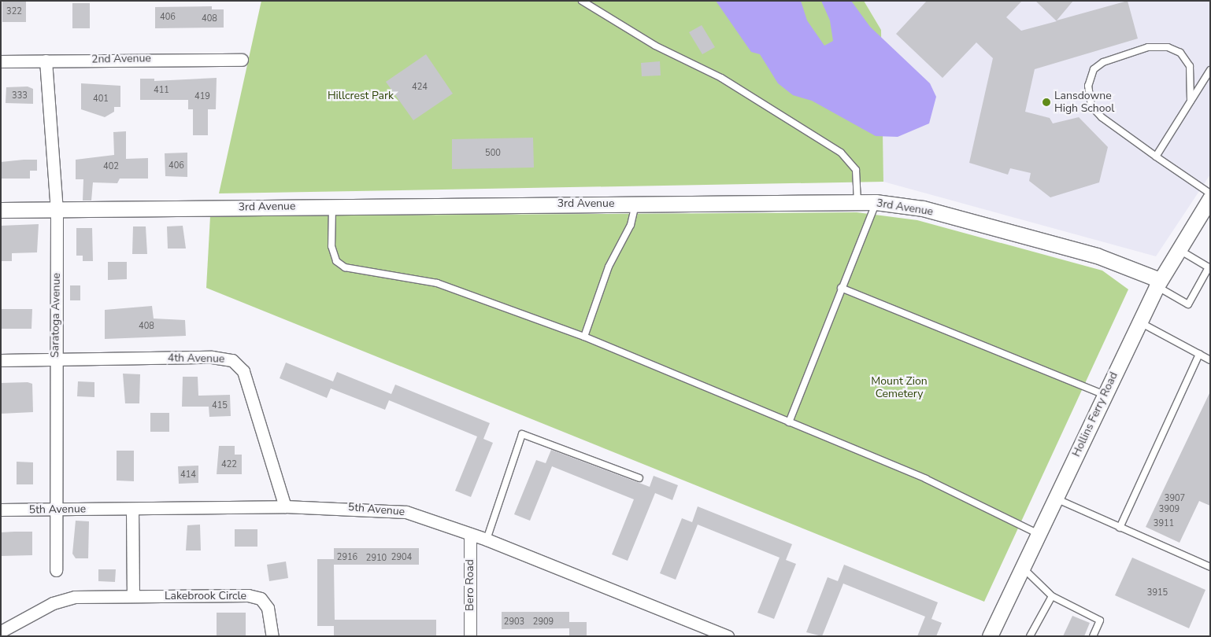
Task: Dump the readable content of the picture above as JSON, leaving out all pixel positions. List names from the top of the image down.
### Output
{
  "streets": {
    "street": [
      "2nd Avenue",
      "3rd Avenue",
      "Saratoga Avenue",
      "4th Avenue",
      "Hollins Ferry Road",
      "5th Avenue",
      "Bero Road",
      "Lakebrook Circle"
    ]
  },
  "crossings": [
    ["2nd Avenue", "Saratoga Avenue"],
    ["3rd Avenue", "Saratoga Avenue"],
    ["3rd Avenue", "Hollins Ferry Road"],
    ["Saratoga Avenue", "4th Avenue"],
    ["Saratoga Avenue", "5th Avenue"],
    ["4th Avenue", "5th Avenue"],
    ["5th Avenue", "Bero Road"]
  ],
  "parks": ["Hillcrest Park", "Mount Zion Cemetery"],
  "places": ["Lansdowne High School"],
  "house_numbers": [
    "322",
    "406",
    "408",
    "424",
    "411",
    "333",
    "419",
    "401",
    "500",
    "406",
    "402",
    "408",
    "415",
    "422",
    "414",
    "3907",
    "3909",
    "3911",
    "2916",
    "2904",
    "2910",
    "3915",
    "2903",
    "2909"
  ]
}
